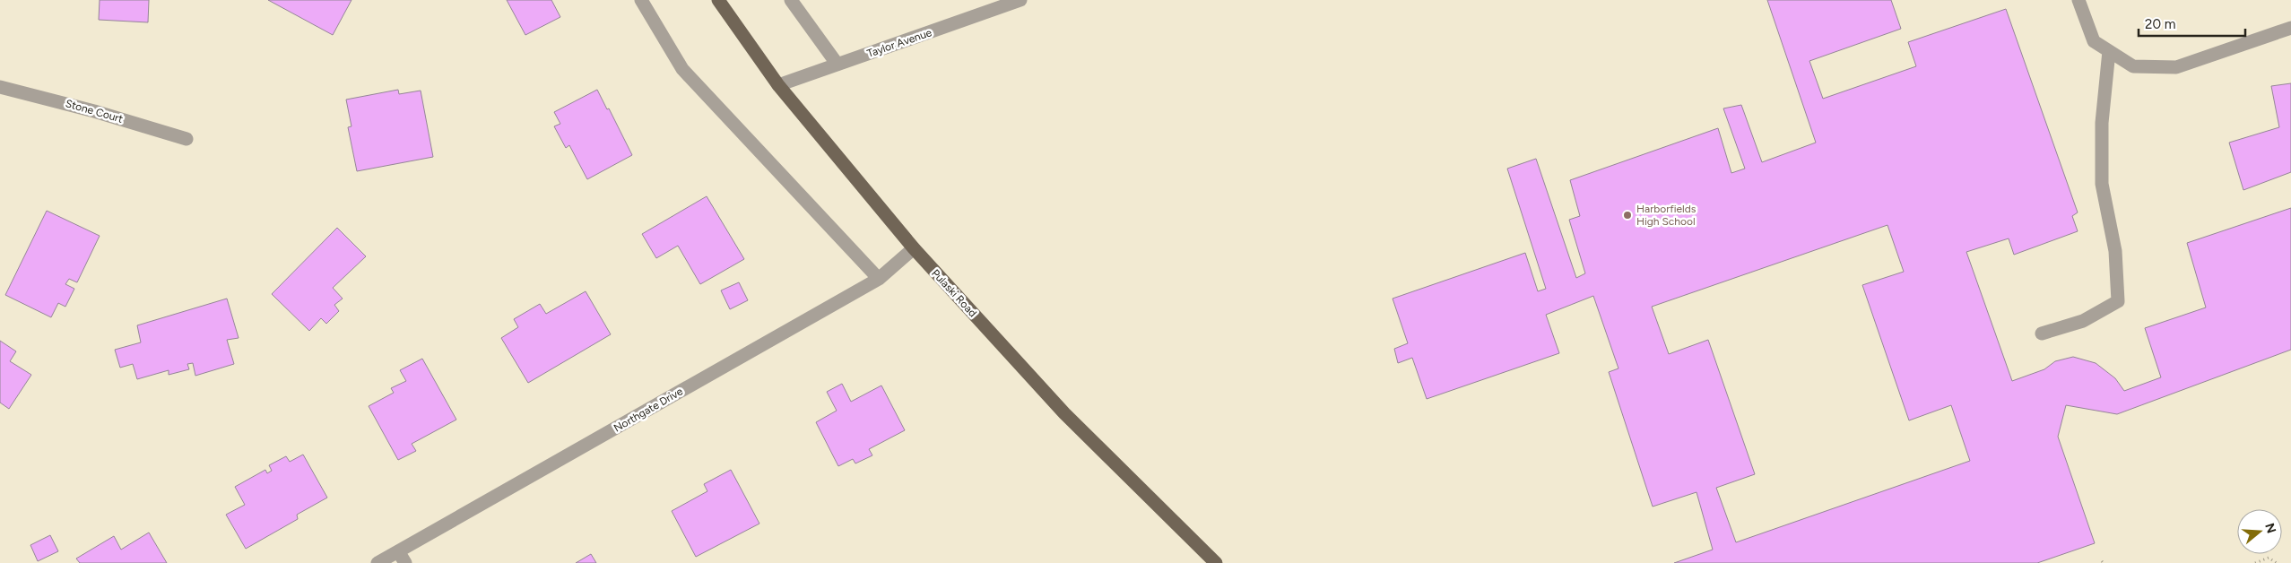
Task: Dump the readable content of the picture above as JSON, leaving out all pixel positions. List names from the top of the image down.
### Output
{
  "streets": {
    "main road": ["Pulaski Road"],
    "street": ["Taylor Avenue", "Stone Court", "Northgate Drive"]
  },
  "crossings": [
    ["Taylor Avenue", "Pulaski Road"],
    ["Pulaski Road", "Northgate Drive"]
  ],
  "places": ["Harborfields High School"],
  "scale_bar": "20 m",
  "north": "right"
}
